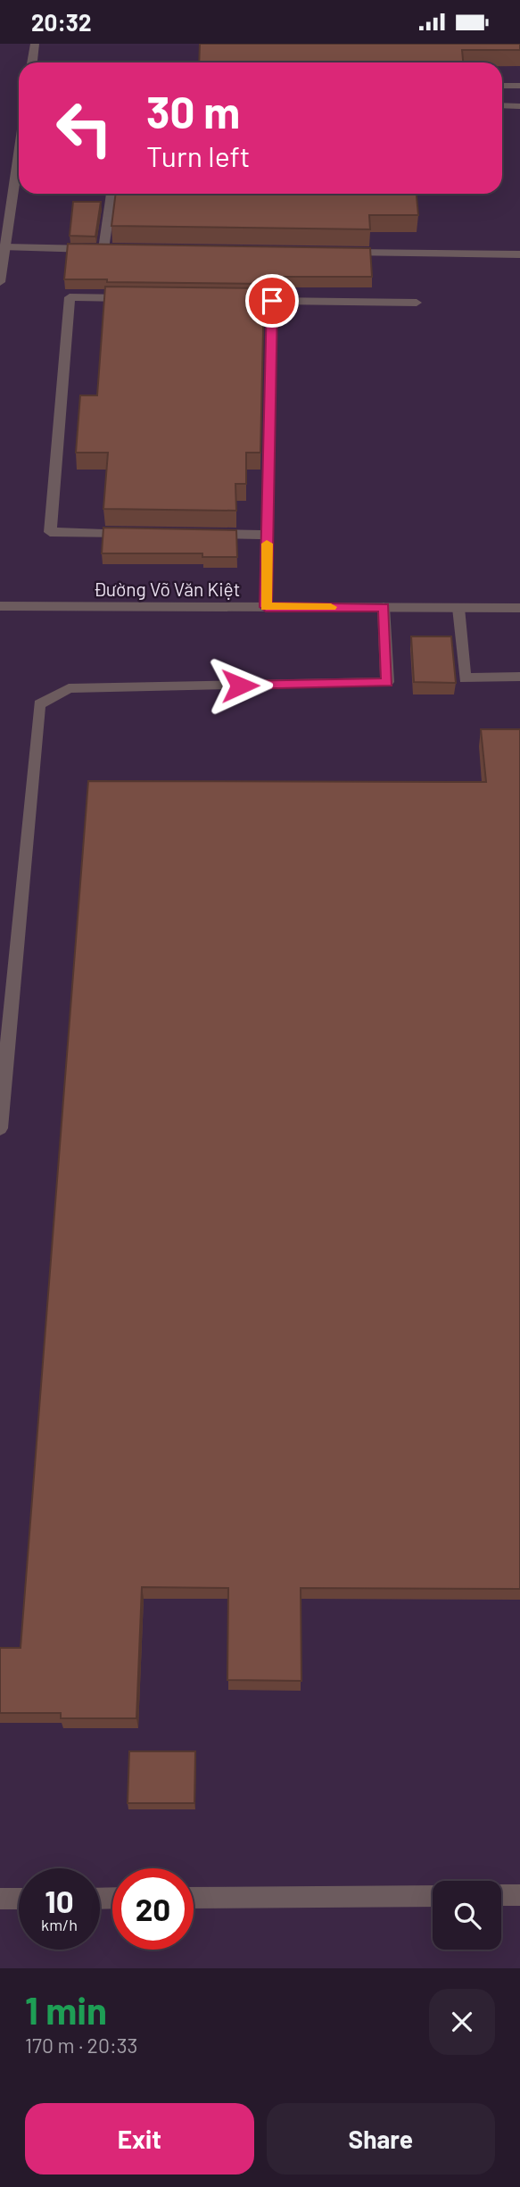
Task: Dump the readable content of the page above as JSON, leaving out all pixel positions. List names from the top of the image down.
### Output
{
  "streets": {
    "street": ["Đường Võ Văn Kiệt"]
  },
  "page": {
    "status": "20:32",
    "turn": ["30 m", "Turn left"],
    "speed": "10 km/h",
    "limit": "20",
    "heading": ["1 min", "170 m · 20:33"],
    "buttons": ["Exit", "Share"]
  }
}
